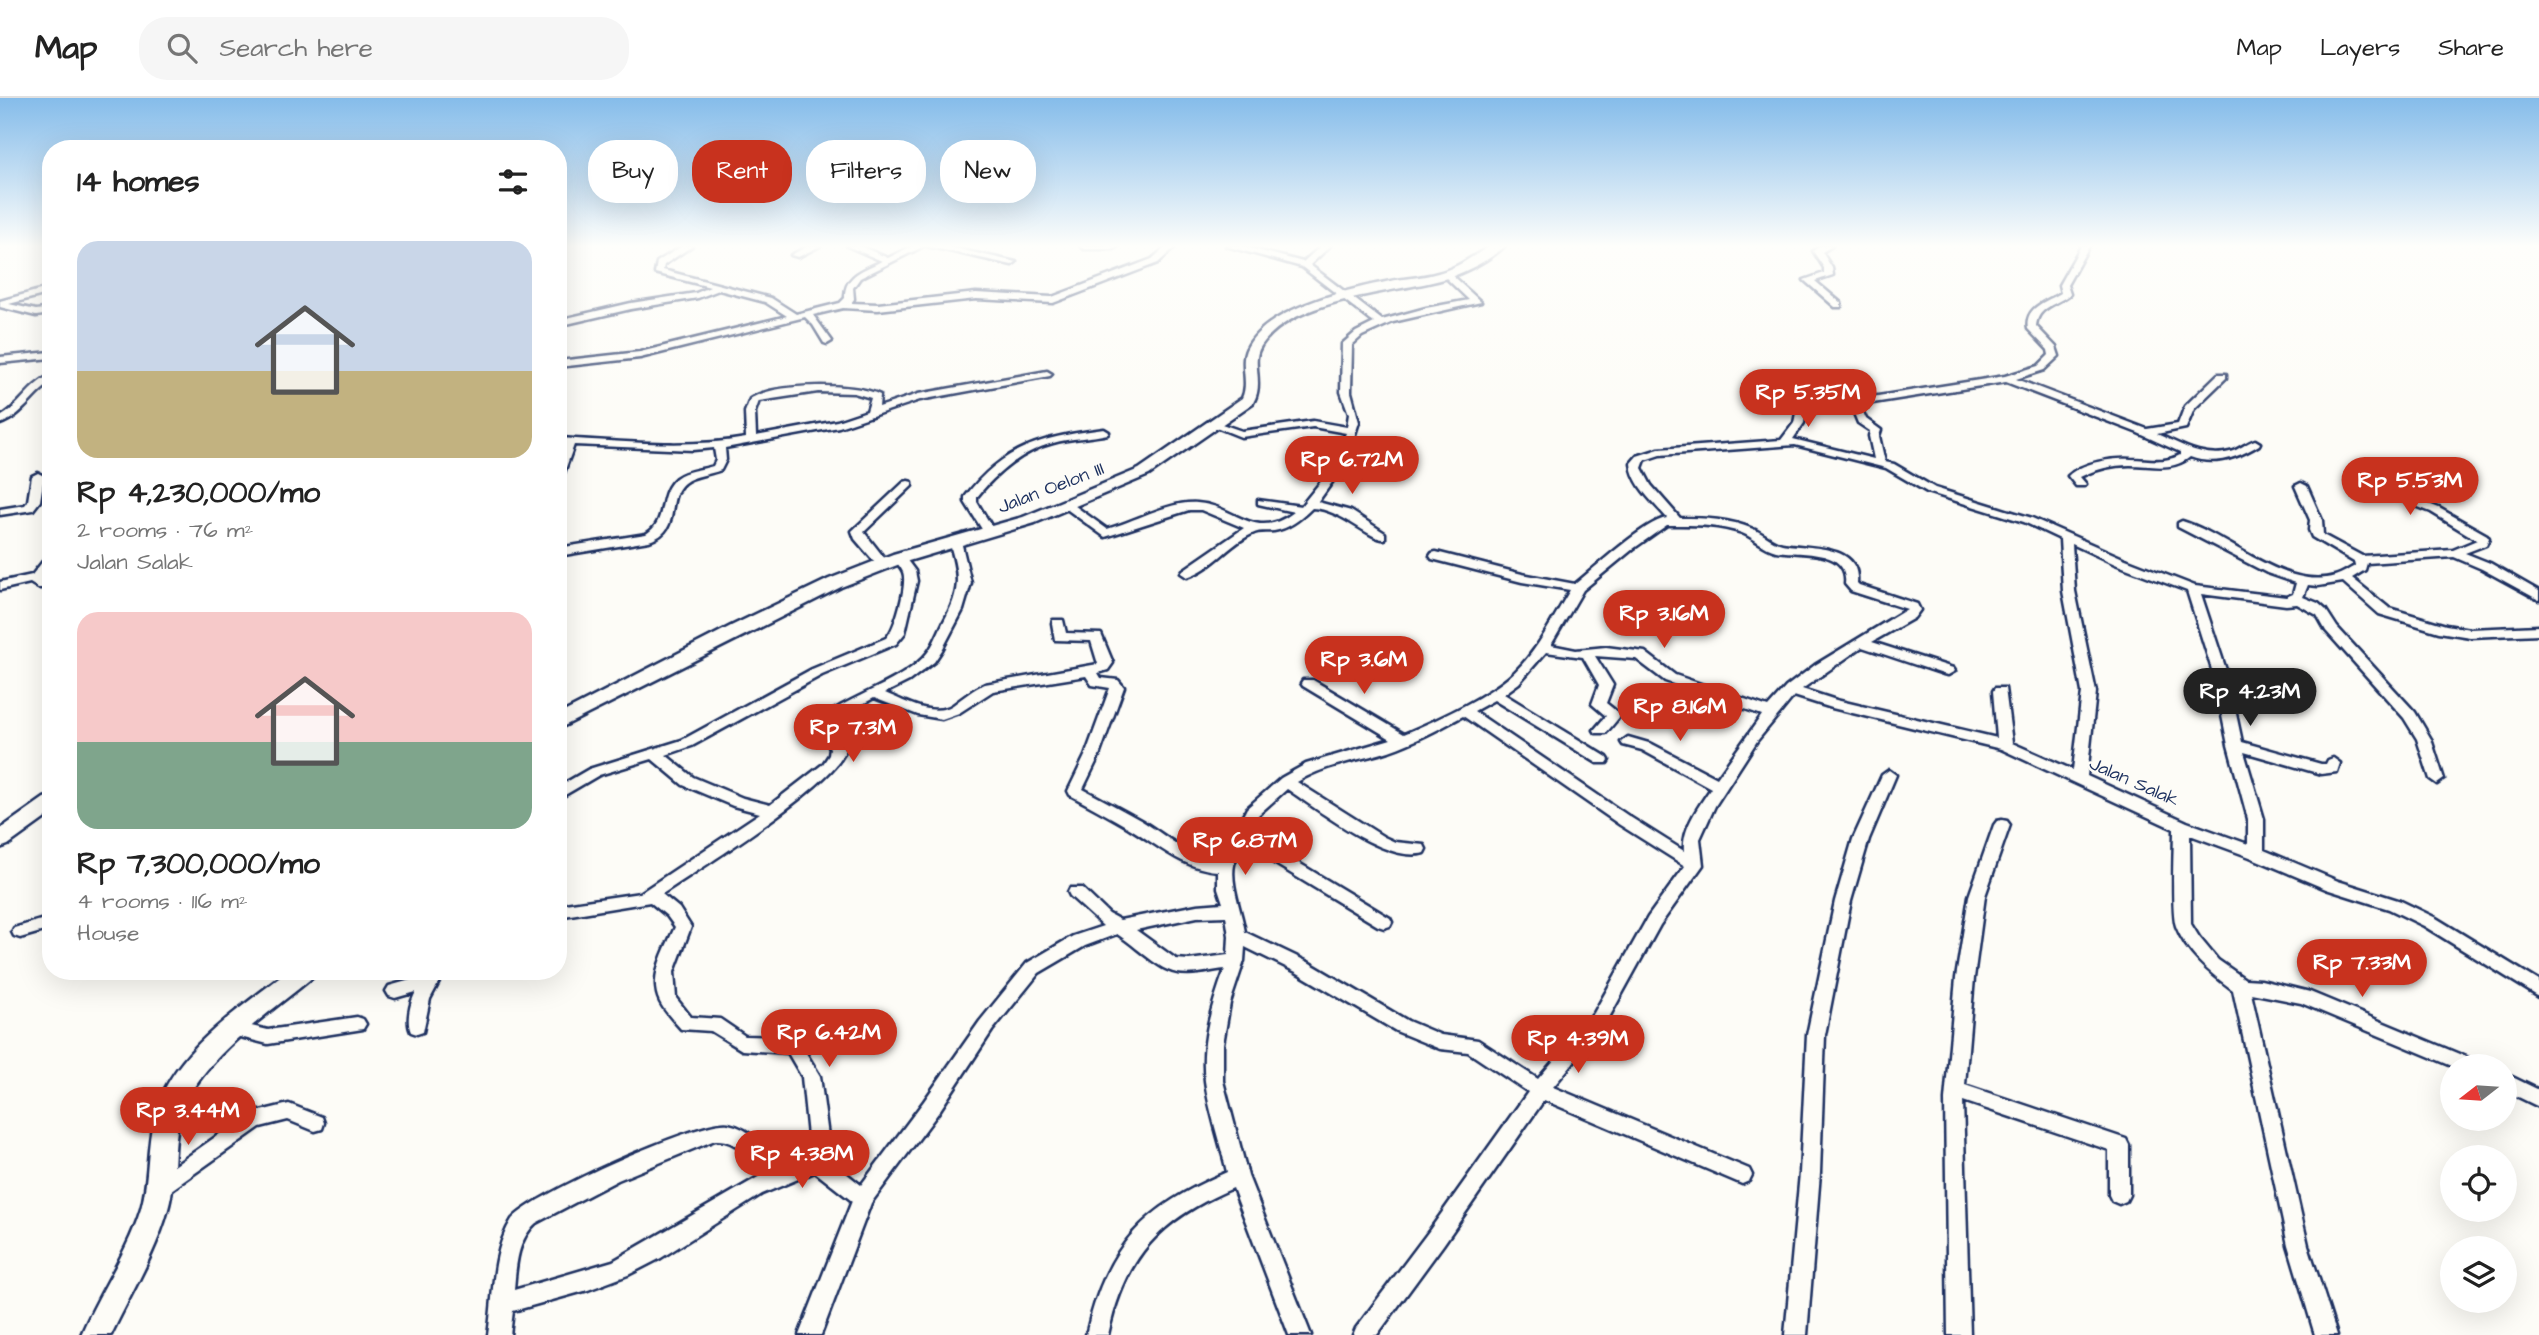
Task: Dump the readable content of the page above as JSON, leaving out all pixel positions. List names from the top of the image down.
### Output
{
  "streets": {
    "street": ["Jalan Oelon III", "Jalan Salak"]
  },
  "north": "left",
  "page": {
    "header": "Map",
    "search": "Search here",
    "nav": ["Map", "Layers", "Share"],
    "chip": [
      "Buy",
      "Rent",
      "Filters",
      "New"
    ],
    "heading": "14 homes",
    "list": [
      {
        "name": "Rp 4,230,000/mo",
        "note": "2 rooms · 76 m² · Jalan Salak"
      },
      {
        "name": "Rp 7,300,000/mo",
        "note": "4 rooms · 116 m² · House"
      }
    ],
    "price": [
      "Rp 5.35M",
      "Rp 6.72M",
      "Rp 5.53M",
      "Rp 3.16M",
      "Rp 3.6M",
      "Rp 4.23M",
      "Rp 8.16M",
      "Rp 7.3M",
      "Rp 6.87M",
      "Rp 7.33M",
      "Rp 6.42M",
      "Rp 4.39M",
      "Rp 3.44M",
      "Rp 4.38M"
    ]
  }
}
